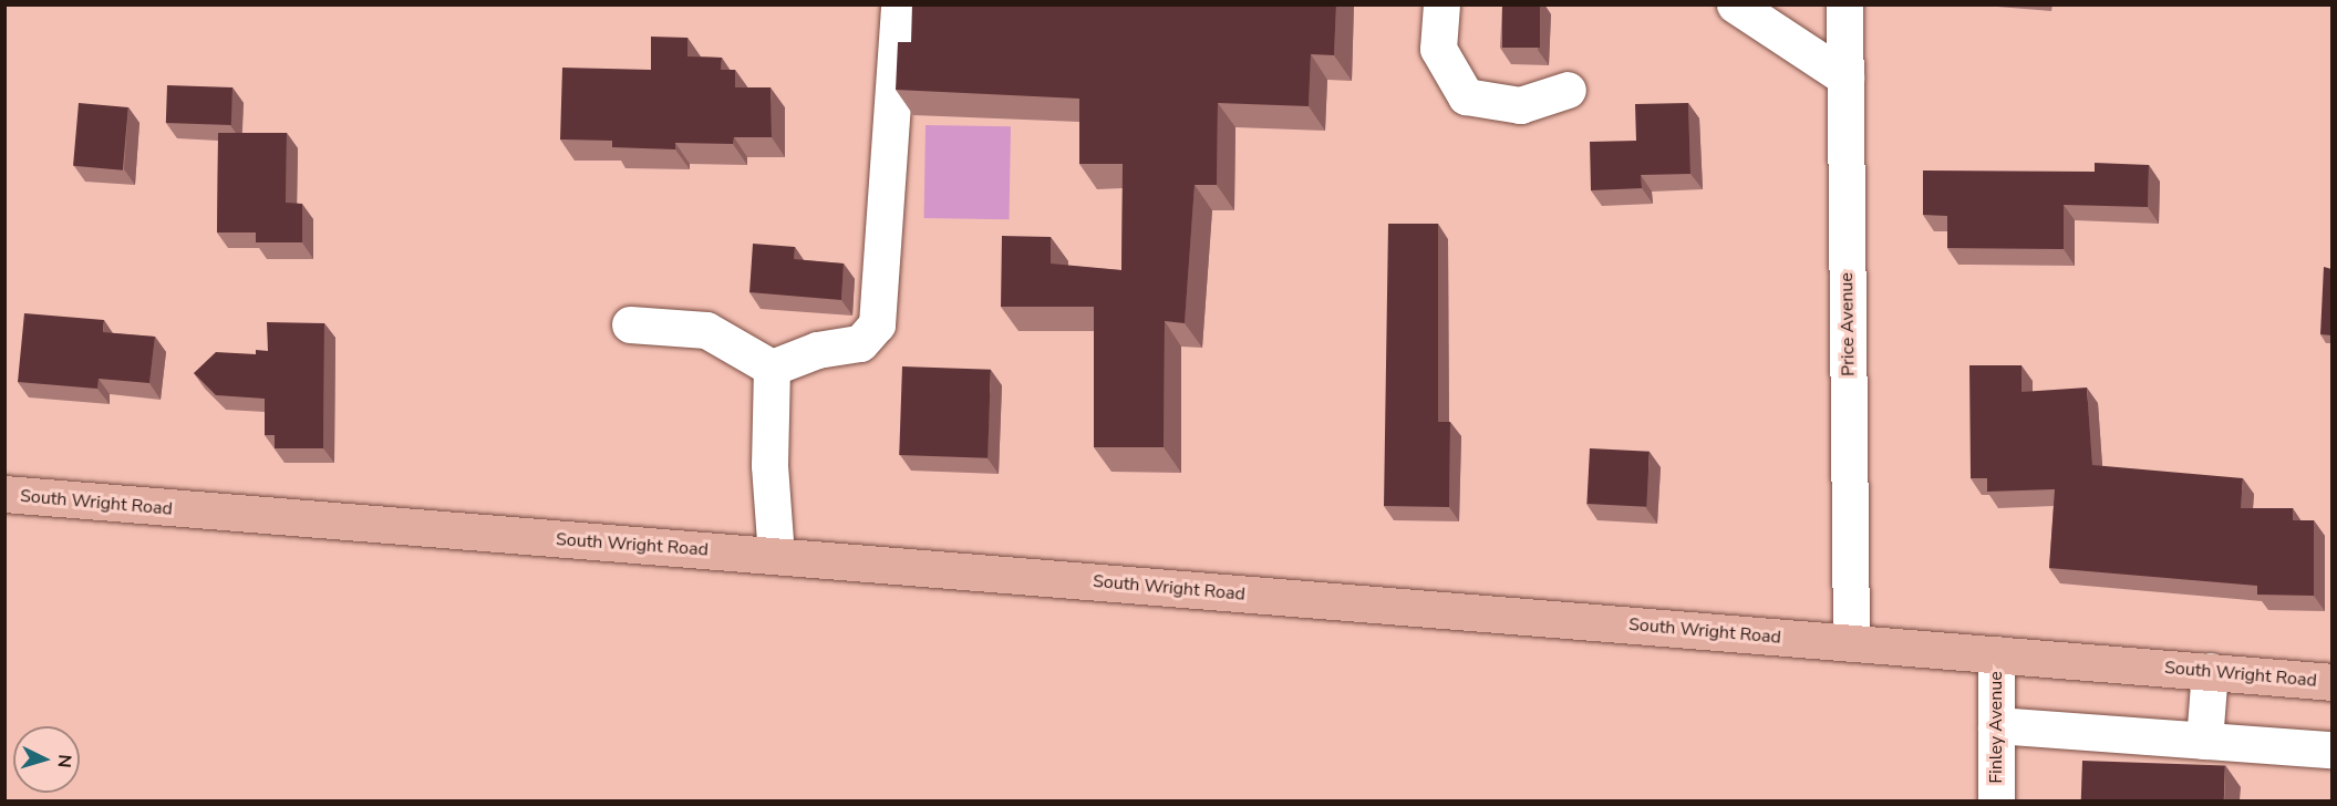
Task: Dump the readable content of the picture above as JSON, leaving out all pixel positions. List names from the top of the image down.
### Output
{
  "streets": {
    "main road": ["South Wright Road"],
    "street": ["Price Avenue", "Finley Avenue"]
  },
  "crossings": [
    ["Price Avenue", "South Wright Road"],
    ["South Wright Road", "Finley Avenue"]
  ],
  "north": "right"
}
